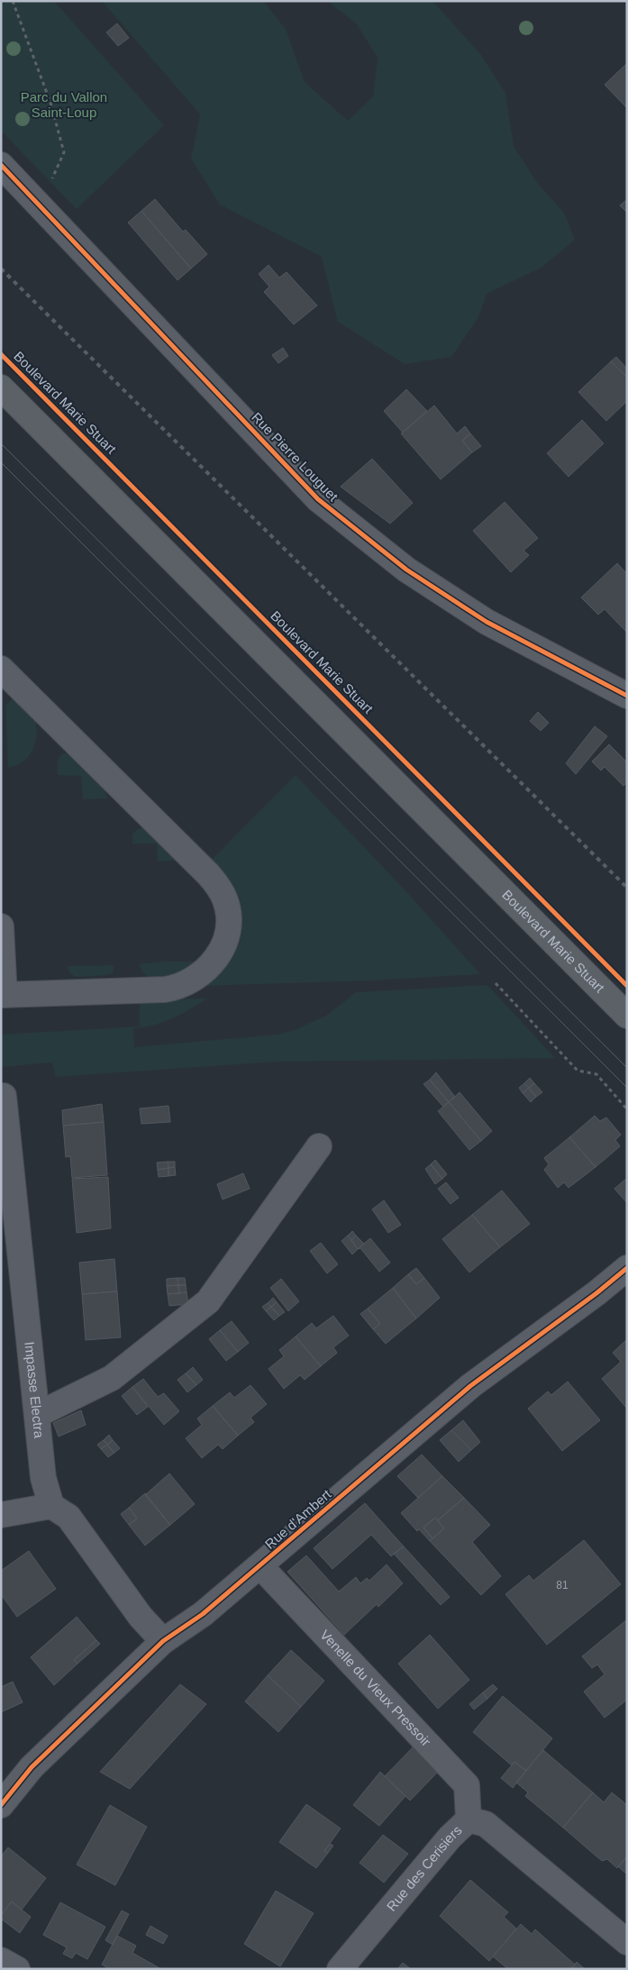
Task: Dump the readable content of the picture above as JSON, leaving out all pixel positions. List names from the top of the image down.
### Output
{
  "streets": {
    "main road": ["Boulevard Marie Stuart"],
    "street": [
      "Rue Pierre Louguet",
      "Impasse Electra",
      "Rue d'Ambert",
      "Venelle du Vieux Pressoir",
      "Rue des Cerisiers"
    ]
  },
  "crossings": [
    ["Rue d'Ambert", "Venelle du Vieux Pressoir"],
    ["Venelle du Vieux Pressoir", "Rue des Cerisiers"]
  ],
  "parks": ["Parc du Vallon Saint-Loup"],
  "house_numbers": ["81"]
}
